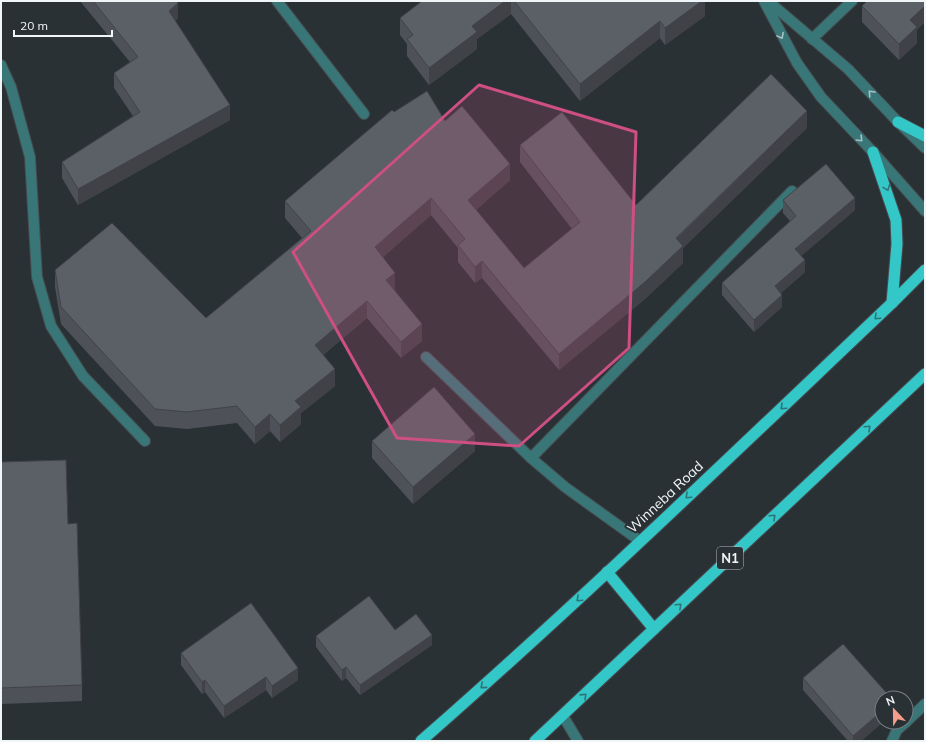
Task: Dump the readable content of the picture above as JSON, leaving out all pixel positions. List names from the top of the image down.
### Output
{
  "streets": {
    "highway": ["Winneba Road", "N1"]
  },
  "scale_bar": "20 m",
  "north": "top"
}
